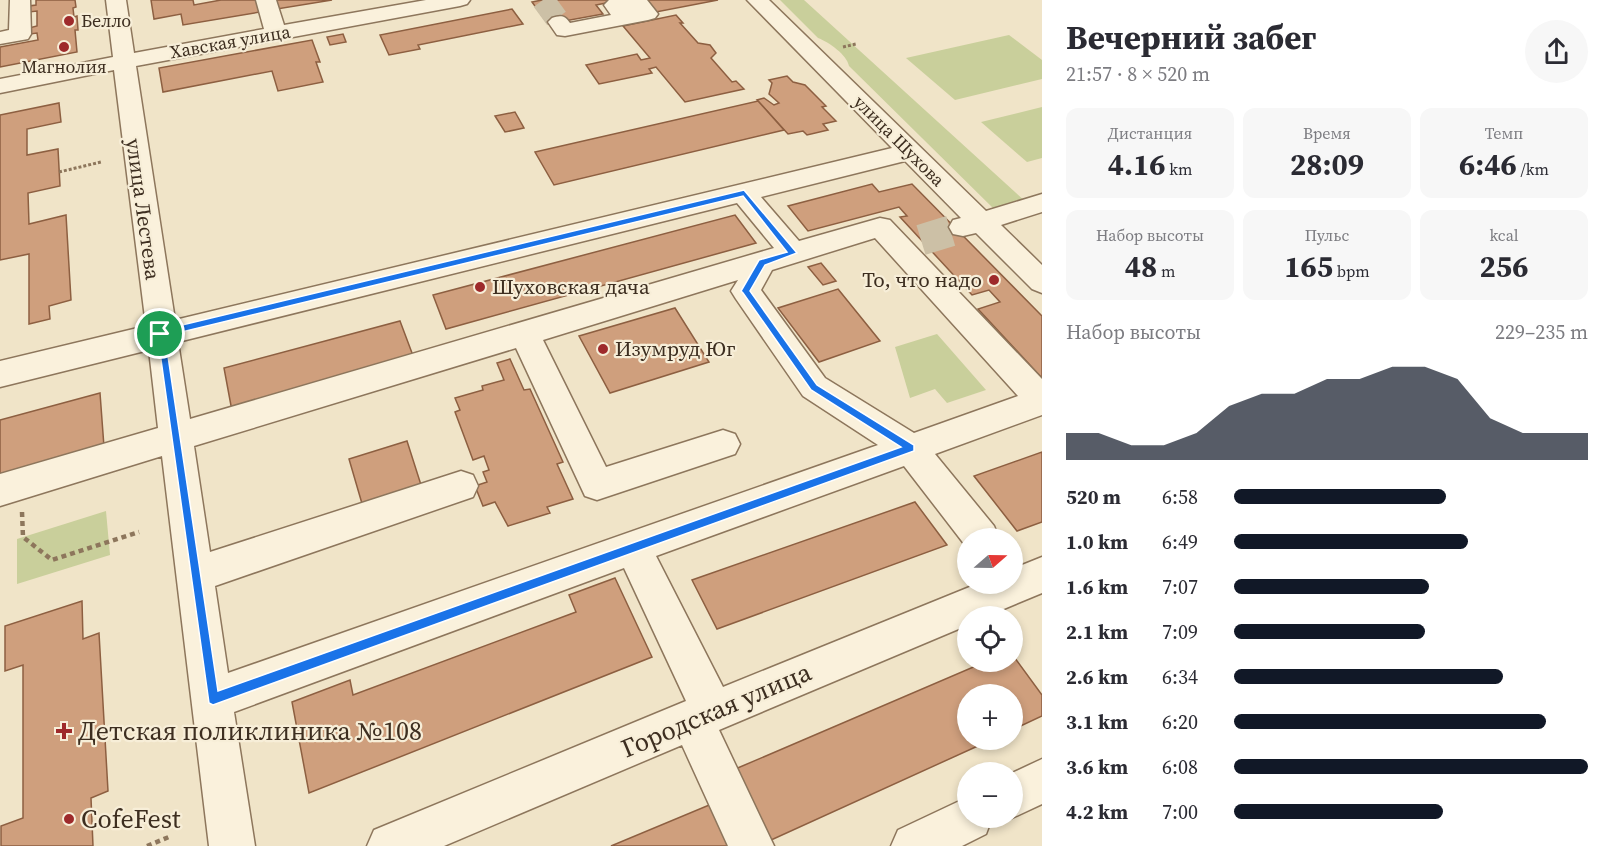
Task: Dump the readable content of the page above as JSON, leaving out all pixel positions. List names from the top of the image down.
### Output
{
  "streets": {
    "street": [
      "Хавская улица",
      "улица Шухова",
      "улица Лестева",
      "Городская улица"
    ]
  },
  "crossings": [
    ["Хавская улица", "улица Лестева"]
  ],
  "places": {
    "other": [
      "Белло",
      "Магнолия",
      "То, что надо",
      "Шуховская дача",
      "Изумруд Юг",
      "CofeFest"
    ],
    "health": ["Детская поликлиника №108"]
  },
  "north": "right",
  "page": {
    "heading": ["Вечерний забег", "21:57 · 8 × 520 m"],
    "stats": [
      ["Дистанция", "4.16 km"],
      ["Время", "28:09"],
      ["Темп", "6:46 /km"],
      ["Набор высоты", "48 m"],
      ["Пульс", "165 bpm"],
      ["kcal", "256"]
    ],
    "chart": ["Набор высоты", "229–235 m"],
    "list": [
      {
        "name": "520 m",
        "note": "6:58"
      },
      {
        "name": "1.0 km",
        "note": "6:49"
      },
      {
        "name": "1.6 km",
        "note": "7:07"
      },
      {
        "name": "2.1 km",
        "note": "7:09"
      },
      {
        "name": "2.6 km",
        "note": "6:34"
      },
      {
        "name": "3.1 km",
        "note": "6:20"
      },
      {
        "name": "3.6 km",
        "note": "6:08"
      },
      {
        "name": "4.2 km",
        "note": "7:00"
      }
    ],
    "map_buttons": ["+", "−"]
  }
}
